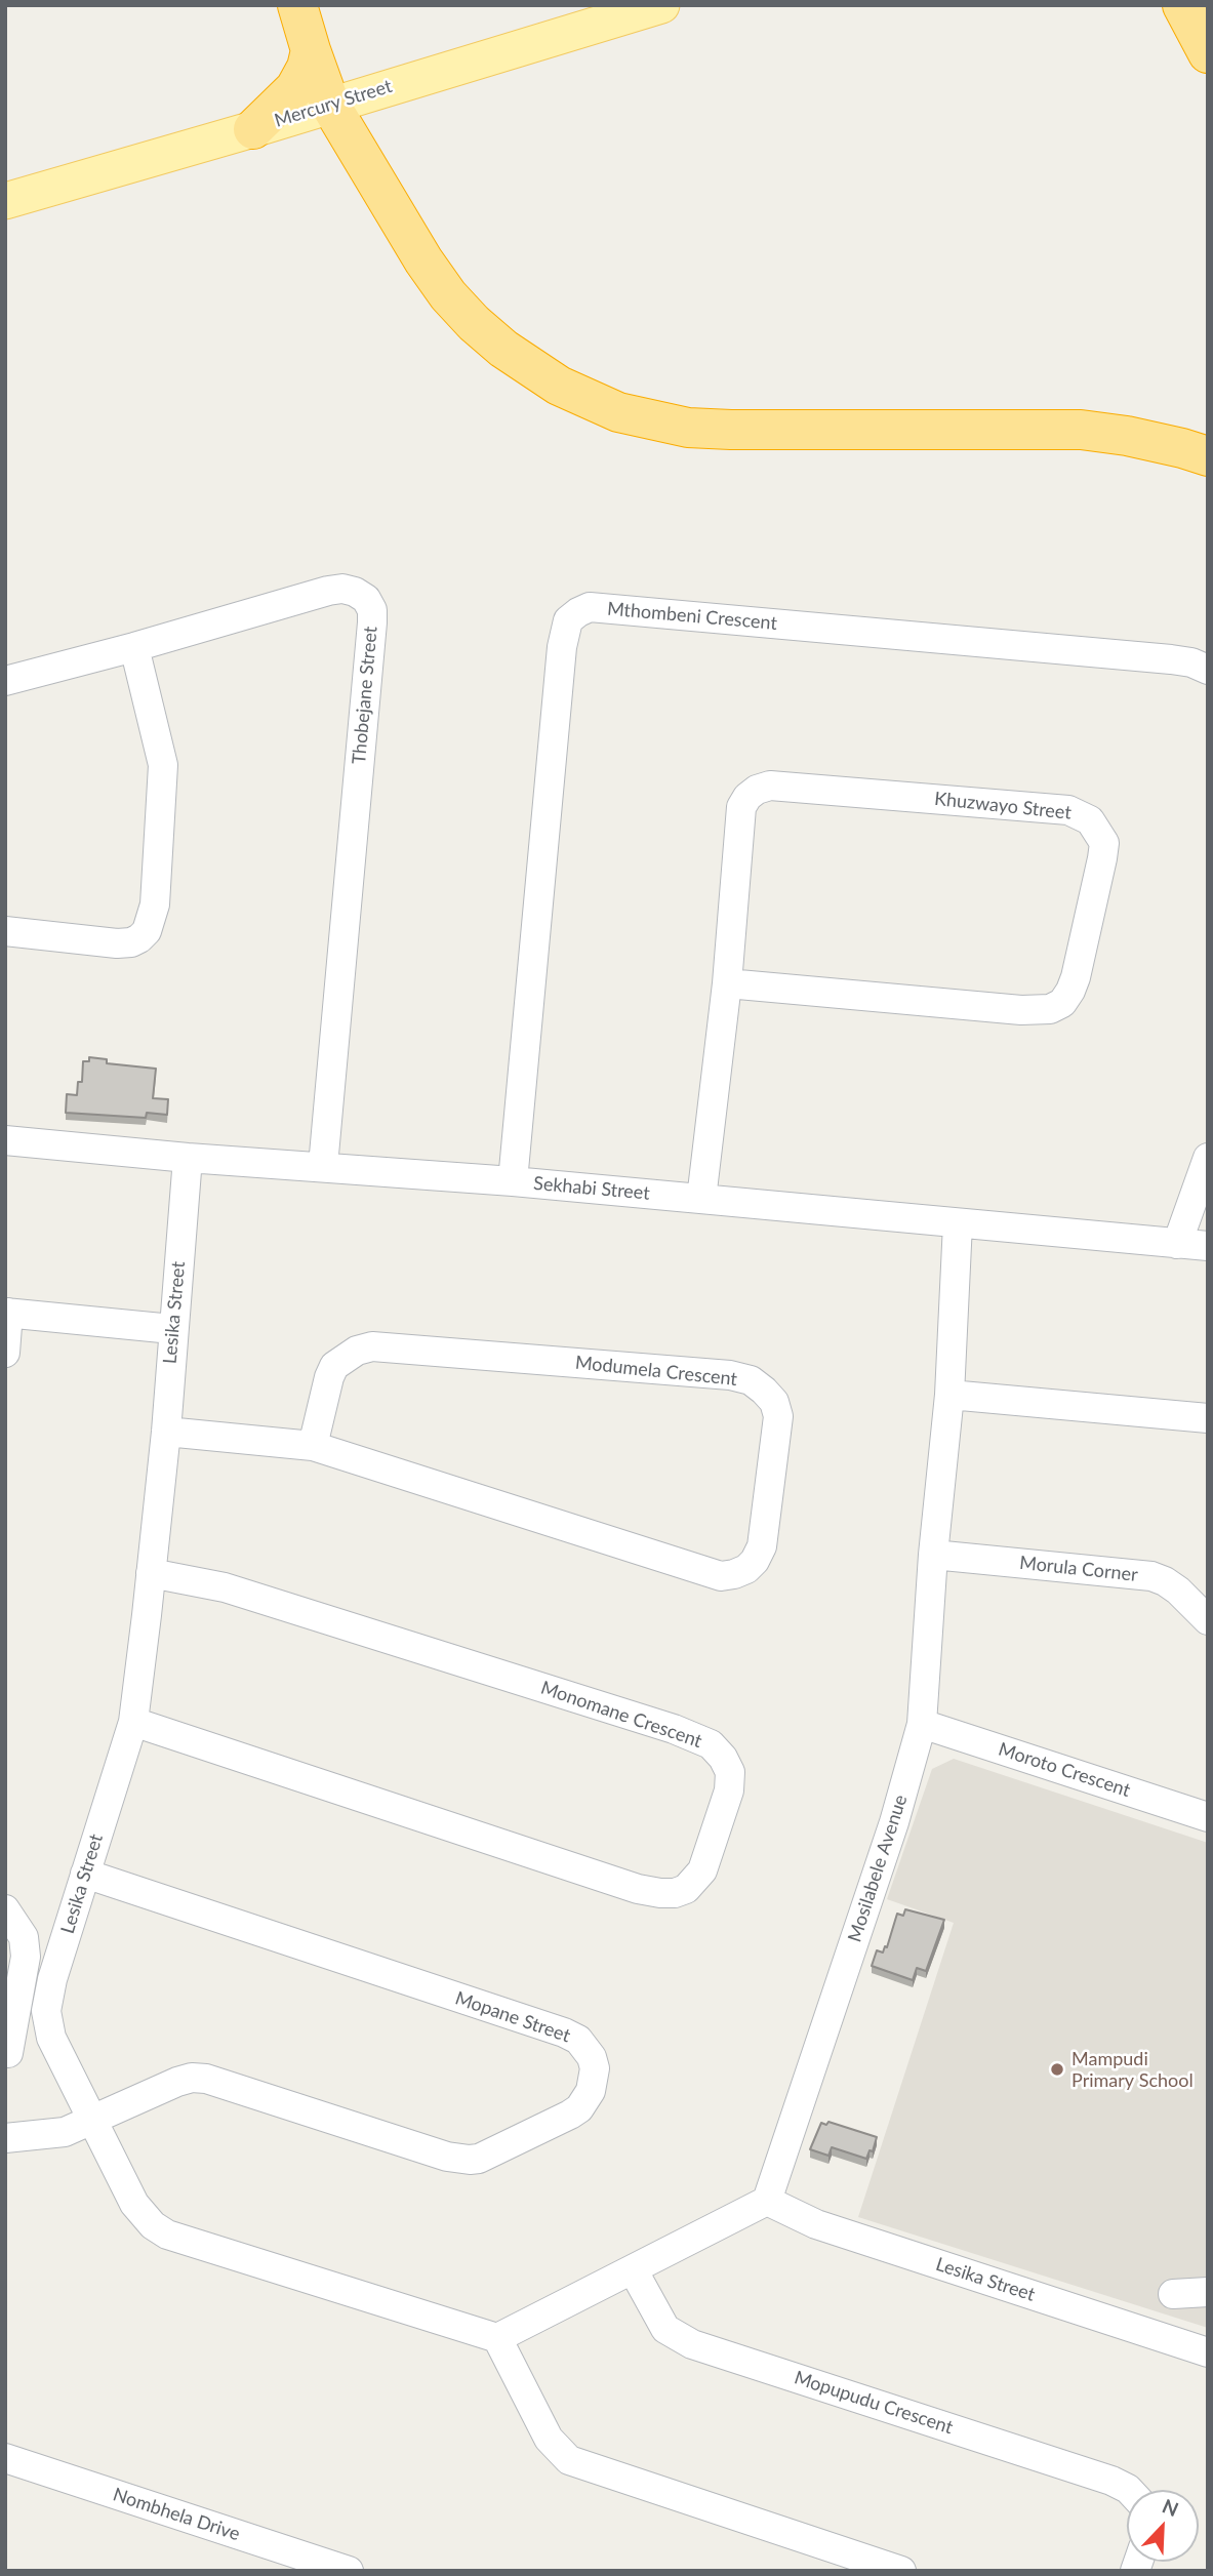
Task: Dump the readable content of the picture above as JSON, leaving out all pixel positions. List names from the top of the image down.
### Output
{
  "streets": {
    "main road": ["Mercury Street"],
    "street": [
      "Mthombeni Crescent",
      "Thobejane Street",
      "Khuzwayo Street",
      "Sekhabi Street",
      "Lesika Street",
      "Modumela Crescent",
      "Morula Corner",
      "Monomane Crescent",
      "Moroto Crescent",
      "Mosilabele Avenue",
      "Mopane Street",
      "Mopupudu Crescent",
      "Nombhela Drive"
    ]
  },
  "crossings": [
    ["Mthombeni Crescent", "Sekhabi Street"],
    ["Thobejane Street", "Sekhabi Street"],
    ["Khuzwayo Street", "Sekhabi Street"],
    ["Sekhabi Street", "Lesika Street"],
    ["Sekhabi Street", "Mosilabele Avenue"],
    ["Lesika Street", "Modumela Crescent"],
    ["Lesika Street", "Monomane Crescent"],
    ["Lesika Street", "Mosilabele Avenue"],
    ["Lesika Street", "Mopane Street"],
    ["Morula Corner", "Mosilabele Avenue"],
    ["Moroto Crescent", "Mosilabele Avenue"]
  ],
  "places": ["Mampudi Primary School"],
  "north": "top right"
}
